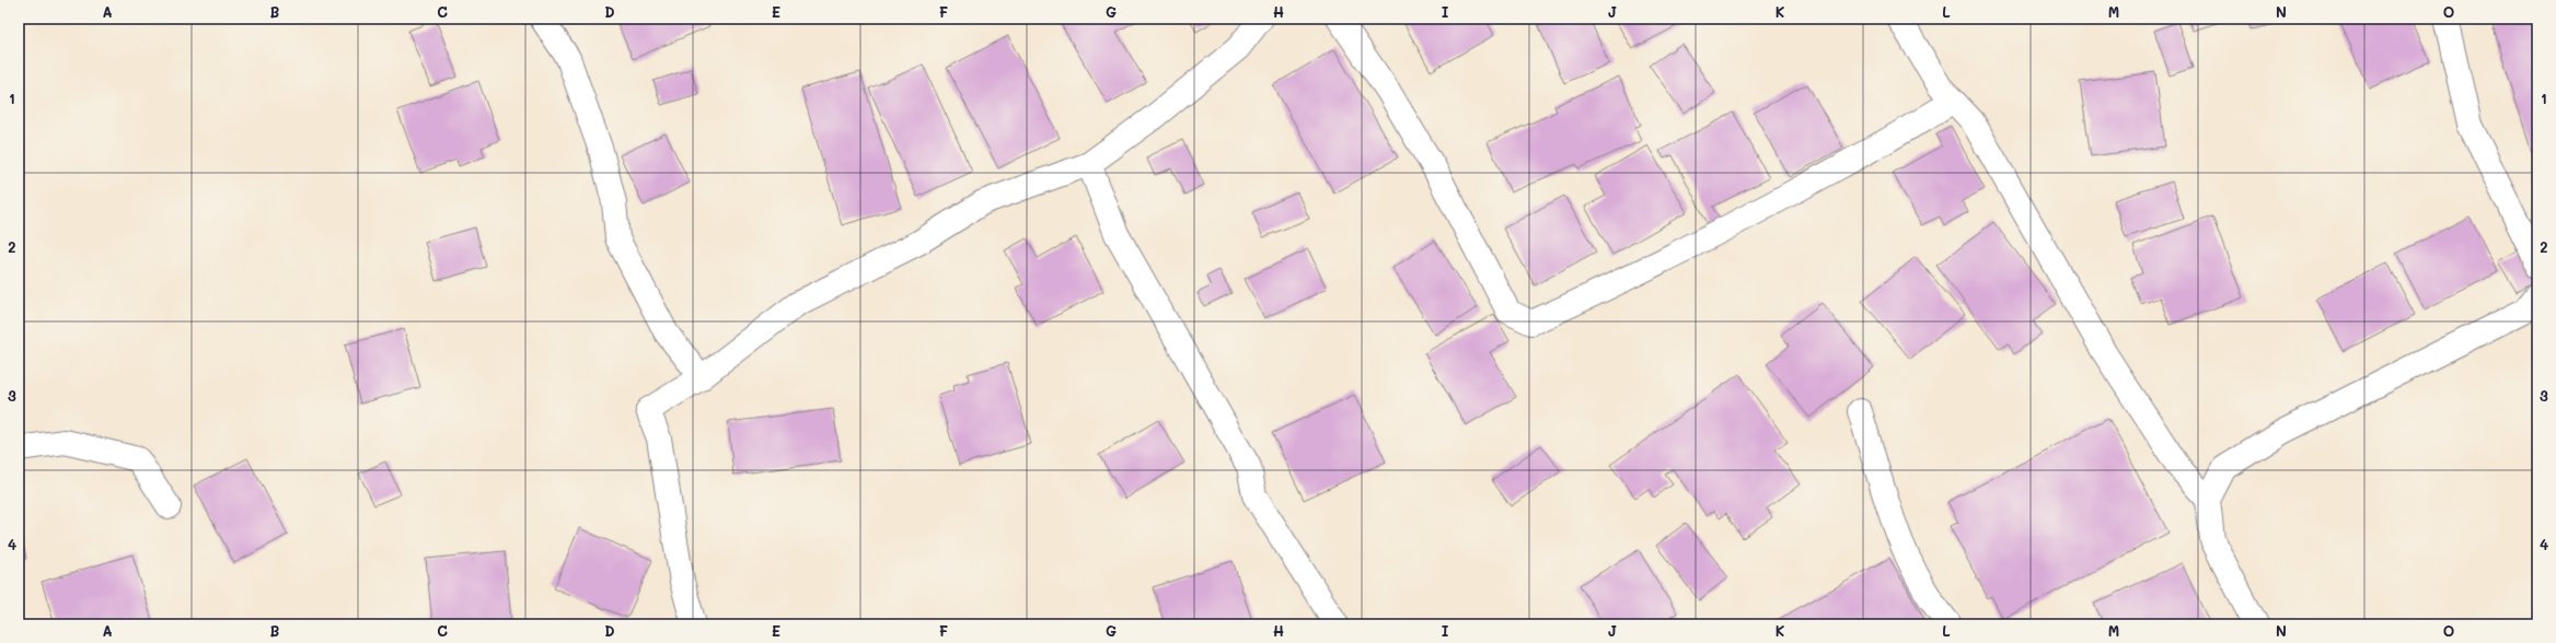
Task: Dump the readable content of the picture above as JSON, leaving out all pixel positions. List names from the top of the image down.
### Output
{
  "grid": {
    "columns": [
      "A",
      "B",
      "C",
      "D",
      "E",
      "F",
      "G",
      "H",
      "I",
      "J",
      "K",
      "L",
      "M",
      "N",
      "O"
    ],
    "rows": [
      "1",
      "2",
      "3",
      "4"
    ]
  }
}
